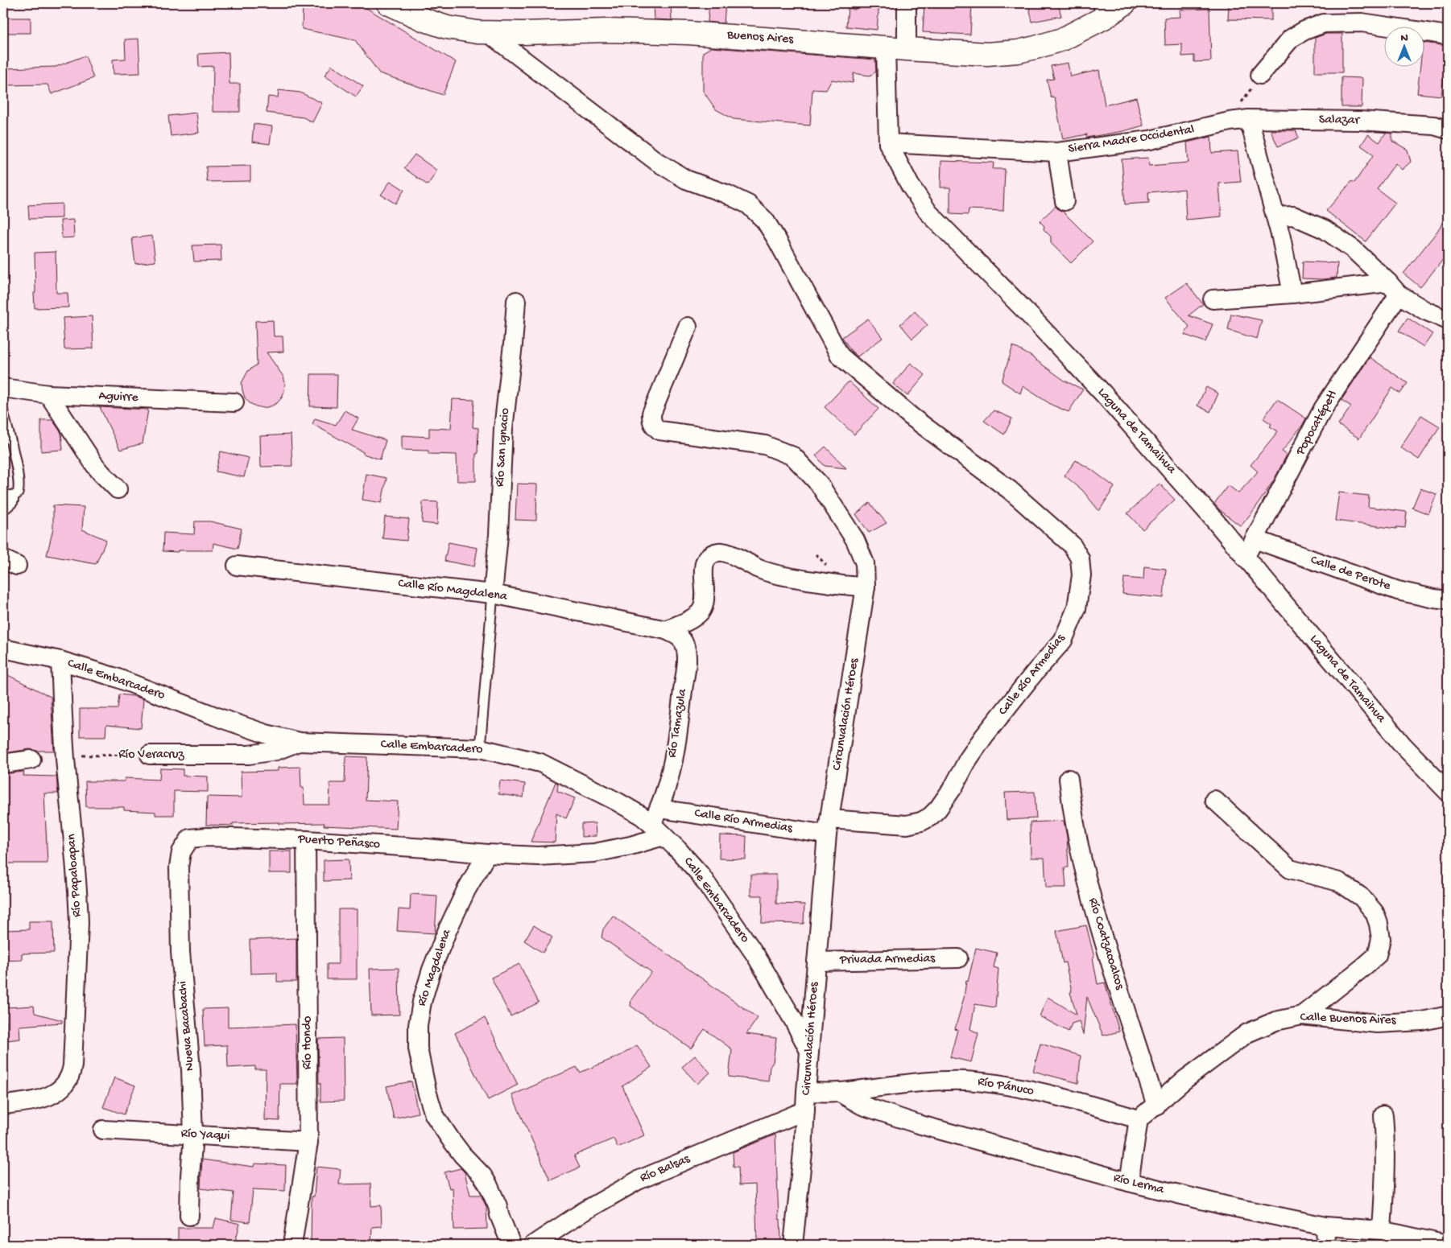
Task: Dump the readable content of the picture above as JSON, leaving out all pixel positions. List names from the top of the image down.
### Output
{
  "streets": {
    "street": [
      "Buenos Aires",
      "Salazar",
      "Sierra Madre Occidental",
      "Aguirre",
      "Popocatépetl",
      "Laguna de Tamaihua",
      "Río San Ignacio",
      "Calle de Perote",
      "Calle Río Magdalena",
      "Calle Río Armedias",
      "Calle Embarcadero",
      "Circunvalación Héroes",
      "Río Tamazula",
      "Río Veracruz",
      "Puerto Peñasco",
      "Río Papaloapan",
      "Río Coatzacoalcos",
      "Privada Armedias",
      "Río Magdalena",
      "Calle Buenos Aires",
      "Nueva Bacabachi",
      "Río Hondo",
      "Río Pánuco",
      "Río Yaqui",
      "Río Balsas",
      "Río Lerma"
    ]
  },
  "crossings": [
    ["Buenos Aires", "Laguna de Tamaihua"],
    ["Buenos Aires", "Calle Río Armedias"],
    ["Salazar", "Sierra Madre Occidental"],
    ["Sierra Madre Occidental", "Laguna de Tamaihua"],
    ["Popocatépetl", "Laguna de Tamaihua"],
    ["Popocatépetl", "Calle de Perote"],
    ["Río San Ignacio", "Calle Río Magdalena"],
    ["Calle Río Magdalena", "Río Tamazula"],
    ["Calle Río Armedias", "Calle Embarcadero"],
    ["Calle Río Armedias", "Circunvalación Héroes"],
    ["Calle Río Armedias", "Río Tamazula"],
    ["Calle Embarcadero", "Circunvalación Héroes"],
    ["Calle Embarcadero", "Río Tamazula"],
    ["Calle Embarcadero", "Río Veracruz"],
    ["Calle Embarcadero", "Río Papaloapan"],
    ["Circunvalación Héroes", "Privada Armedias"],
    ["Circunvalación Héroes", "Río Pánuco"],
    ["Circunvalación Héroes", "Río Balsas"],
    ["Río Veracruz", "Río Papaloapan"],
    ["Puerto Peñasco", "Río Magdalena"],
    ["Puerto Peñasco", "Nueva Bacabachi"],
    ["Puerto Peñasco", "Río Hondo"],
    ["Río Coatzacoalcos", "Calle Buenos Aires"],
    ["Calle Buenos Aires", "Río Pánuco"],
    ["Nueva Bacabachi", "Río Yaqui"],
    ["Río Hondo", "Río Yaqui"],
    ["Río Pánuco", "Río Lerma"]
  ],
  "north": "top"
}
